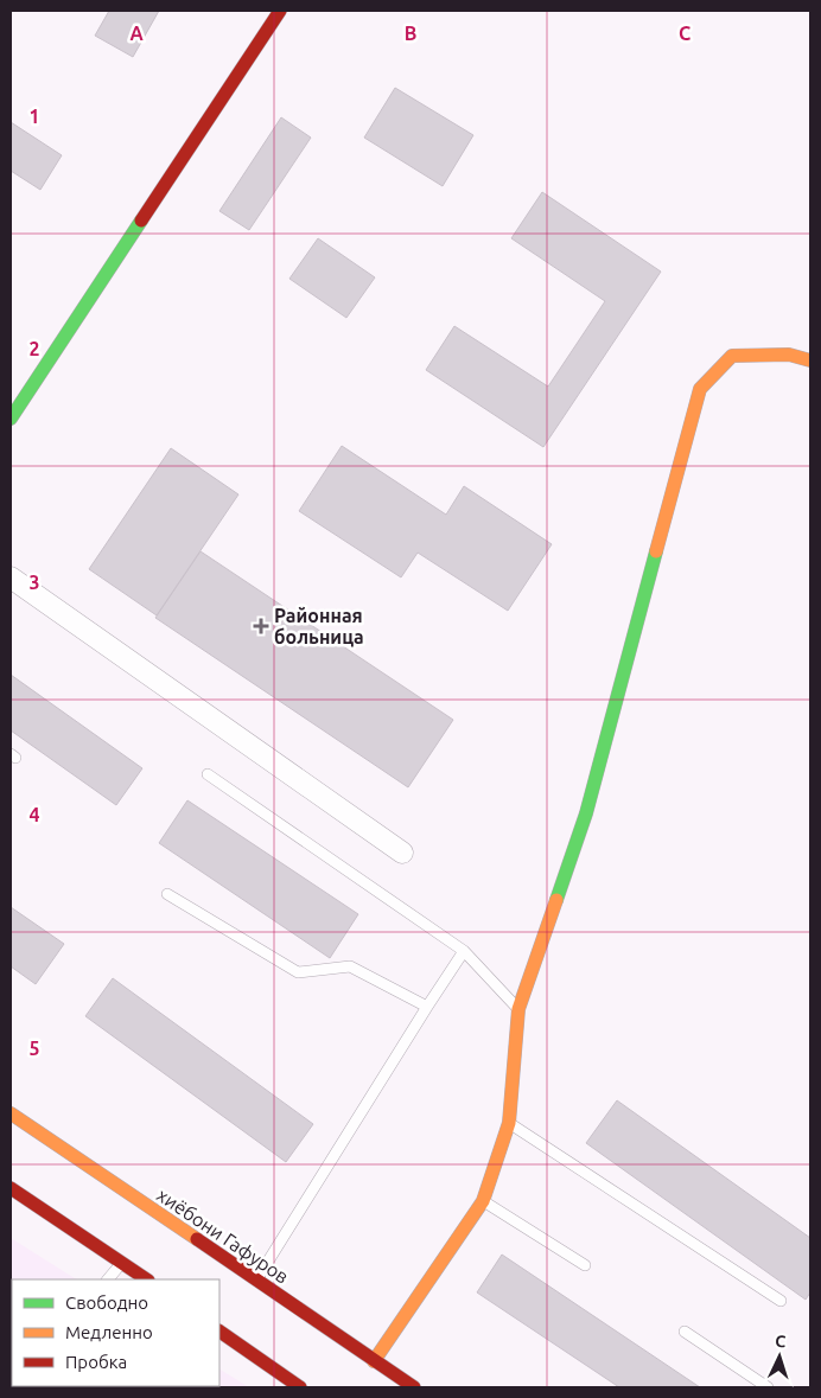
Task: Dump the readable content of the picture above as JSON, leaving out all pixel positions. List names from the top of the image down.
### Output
{
  "streets": {
    "main road": ["хиёбони Гафуров"]
  },
  "places": {
    "health": ["Районная больница"]
  },
  "legend": ["Свободно", "Медленно", "Пробка"],
  "north": "top",
  "grid": {
    "columns": ["A", "B", "C"],
    "rows": [
      "1",
      "2",
      "3",
      "4",
      "5"
    ]
  }
}
